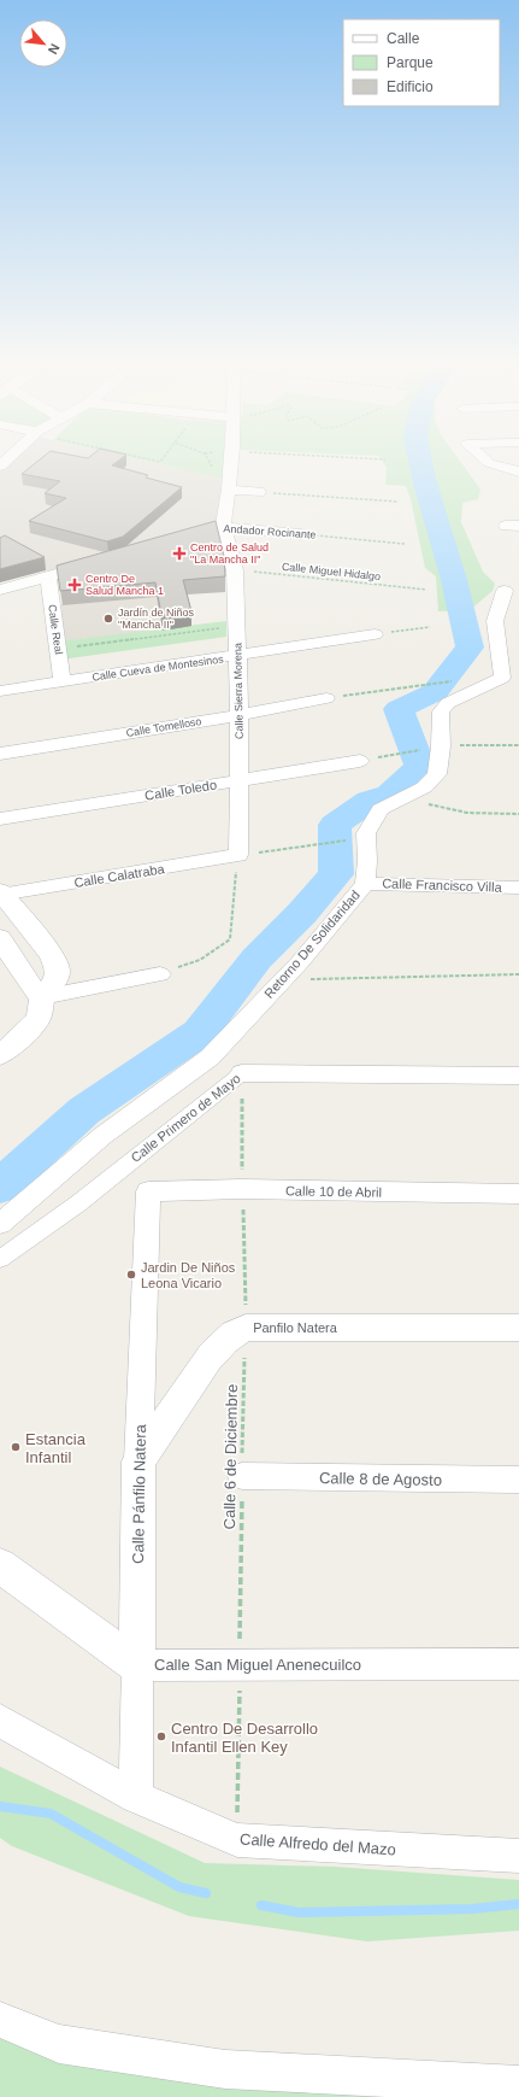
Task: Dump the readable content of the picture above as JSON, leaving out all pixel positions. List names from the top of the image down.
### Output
{
  "streets": {
    "street": [
      "Andador Rocinante",
      "Calle Real",
      "Calle Cueva de Montesinos",
      "Calle Sierra Morena",
      "Calle Tomelloso",
      "Calle Toledo",
      "Calle Calatraba",
      "Calle Francisco Villa",
      "Retorno De Solidaridad",
      "Calle Primero de Mayo",
      "Calle 10 de Abril",
      "Panfilo Natera",
      "Calle 8 de Agosto",
      "Calle Pánfilo Natera",
      "Calle San Miguel Anenecuilco",
      "Calle Alfredo del Mazo"
    ],
    "path": ["Calle Miguel Hidalgo", "Calle 6 de Diciembre"]
  },
  "crossings": [
    ["Andador Rocinante", "Calle Sierra Morena"],
    ["Calle Miguel Hidalgo", "Calle Sierra Morena"],
    ["Calle Real", "Calle Cueva de Montesinos"],
    ["Calle Cueva de Montesinos", "Calle Sierra Morena"],
    ["Calle Sierra Morena", "Calle Tomelloso"],
    ["Calle Sierra Morena", "Calle Toledo"],
    ["Calle Sierra Morena", "Calle Calatraba"],
    ["Calle Francisco Villa", "Retorno De Solidaridad"],
    ["Calle Primero de Mayo", "Calle 6 de Diciembre"],
    ["Calle 10 de Abril", "Calle 6 de Diciembre"],
    ["Calle 10 de Abril", "Calle Pánfilo Natera"],
    ["Panfilo Natera", "Calle 6 de Diciembre"],
    ["Panfilo Natera", "Calle Pánfilo Natera"],
    ["Calle 6 de Diciembre", "Calle 8 de Agosto"],
    ["Calle 6 de Diciembre", "Calle San Miguel Anenecuilco"],
    ["Calle 6 de Diciembre", "Calle Alfredo del Mazo"],
    ["Calle Pánfilo Natera", "Calle San Miguel Anenecuilco"],
    ["Calle Pánfilo Natera", "Calle Alfredo del Mazo"]
  ],
  "places": {
    "health": ["Centro de Salud \"La Mancha II\"", "Centro De Salud Mancha 1"],
    "other": [
      "Jardín de Niños \"Mancha II\"",
      "Jardin De Niños Leona Vicario",
      "Estancia Infantil",
      "Centro De Desarrollo Infantil Ellen Key"
    ]
  },
  "legend": ["Calle", "Parque", "Edificio"],
  "north": "bottom right"
}
